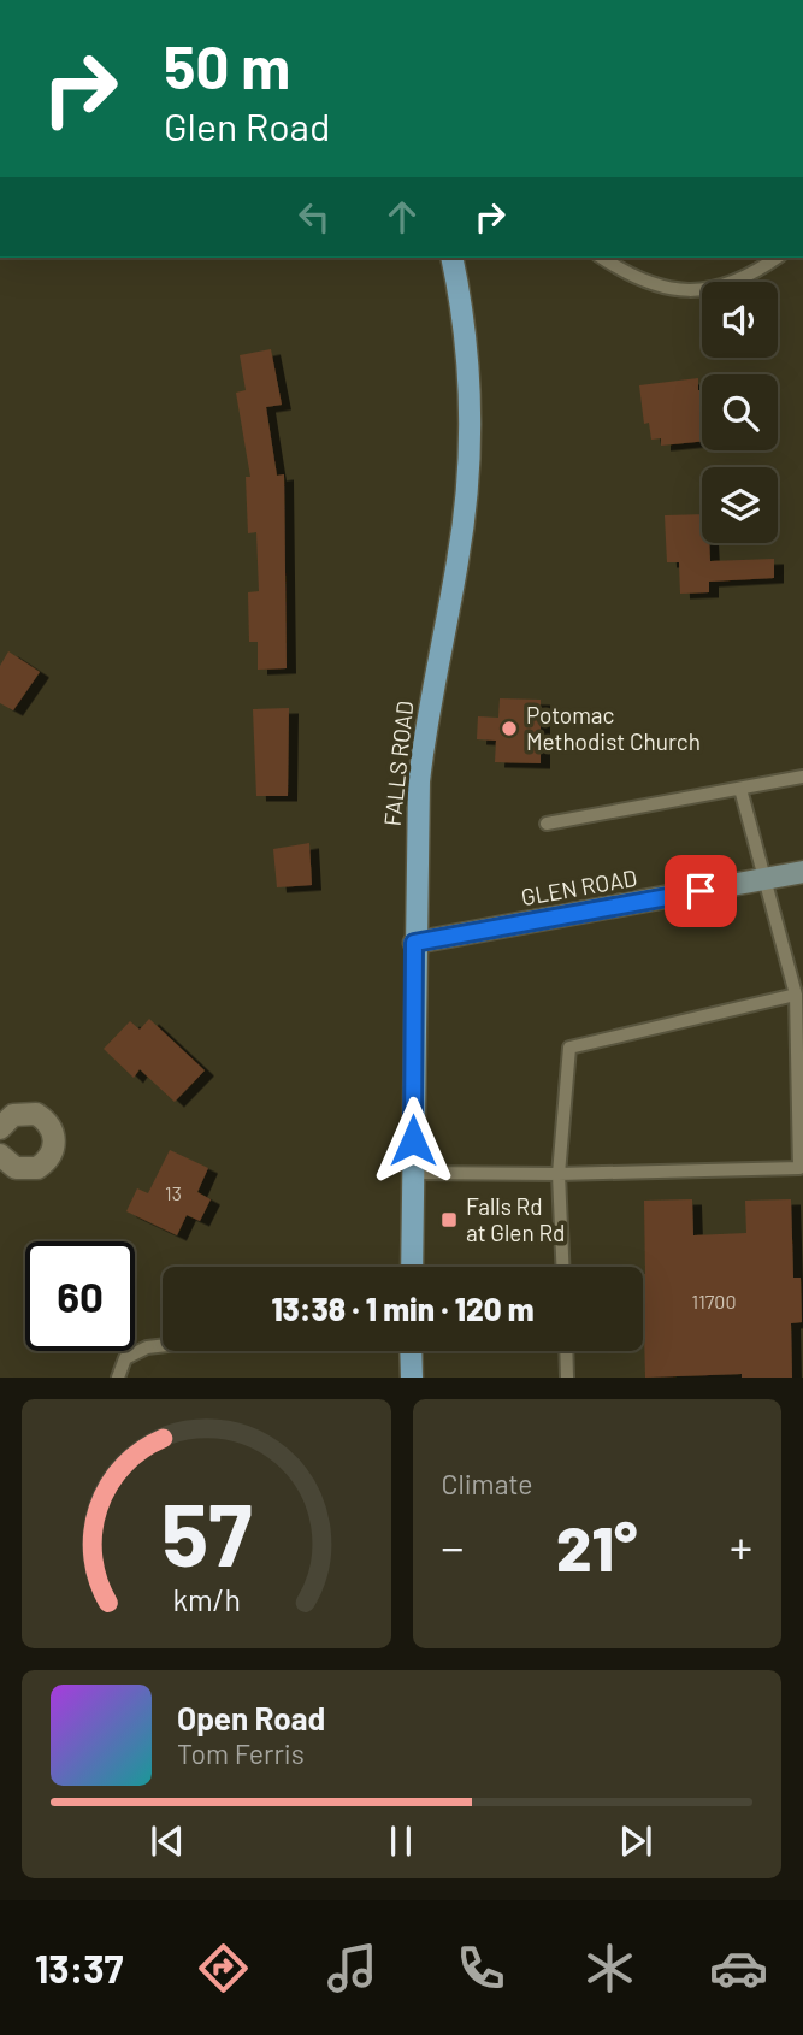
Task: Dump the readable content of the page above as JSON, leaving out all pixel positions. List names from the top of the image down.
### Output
{
  "streets": {
    "main road": ["FALLS ROAD", "GLEN ROAD"]
  },
  "crossings": [
    ["FALLS ROAD", "GLEN ROAD"]
  ],
  "places": {
    "other": ["Potomac Methodist Church"],
    "transit": ["Falls Rd at Glen Rd"]
  },
  "house_numbers": ["13", "11700"],
  "page": {
    "turn": ["50 m", "Glen Road"],
    "limit": "60",
    "trip": "13:38 · 1 min · 120 m",
    "tile": "Climate",
    "heat": ["−", "21°", "+"],
    "song": ["Open Road", "Tom Ferris"],
    "tabs": "13:37",
    "gauge": ["57", "km/h"]
  }
}
